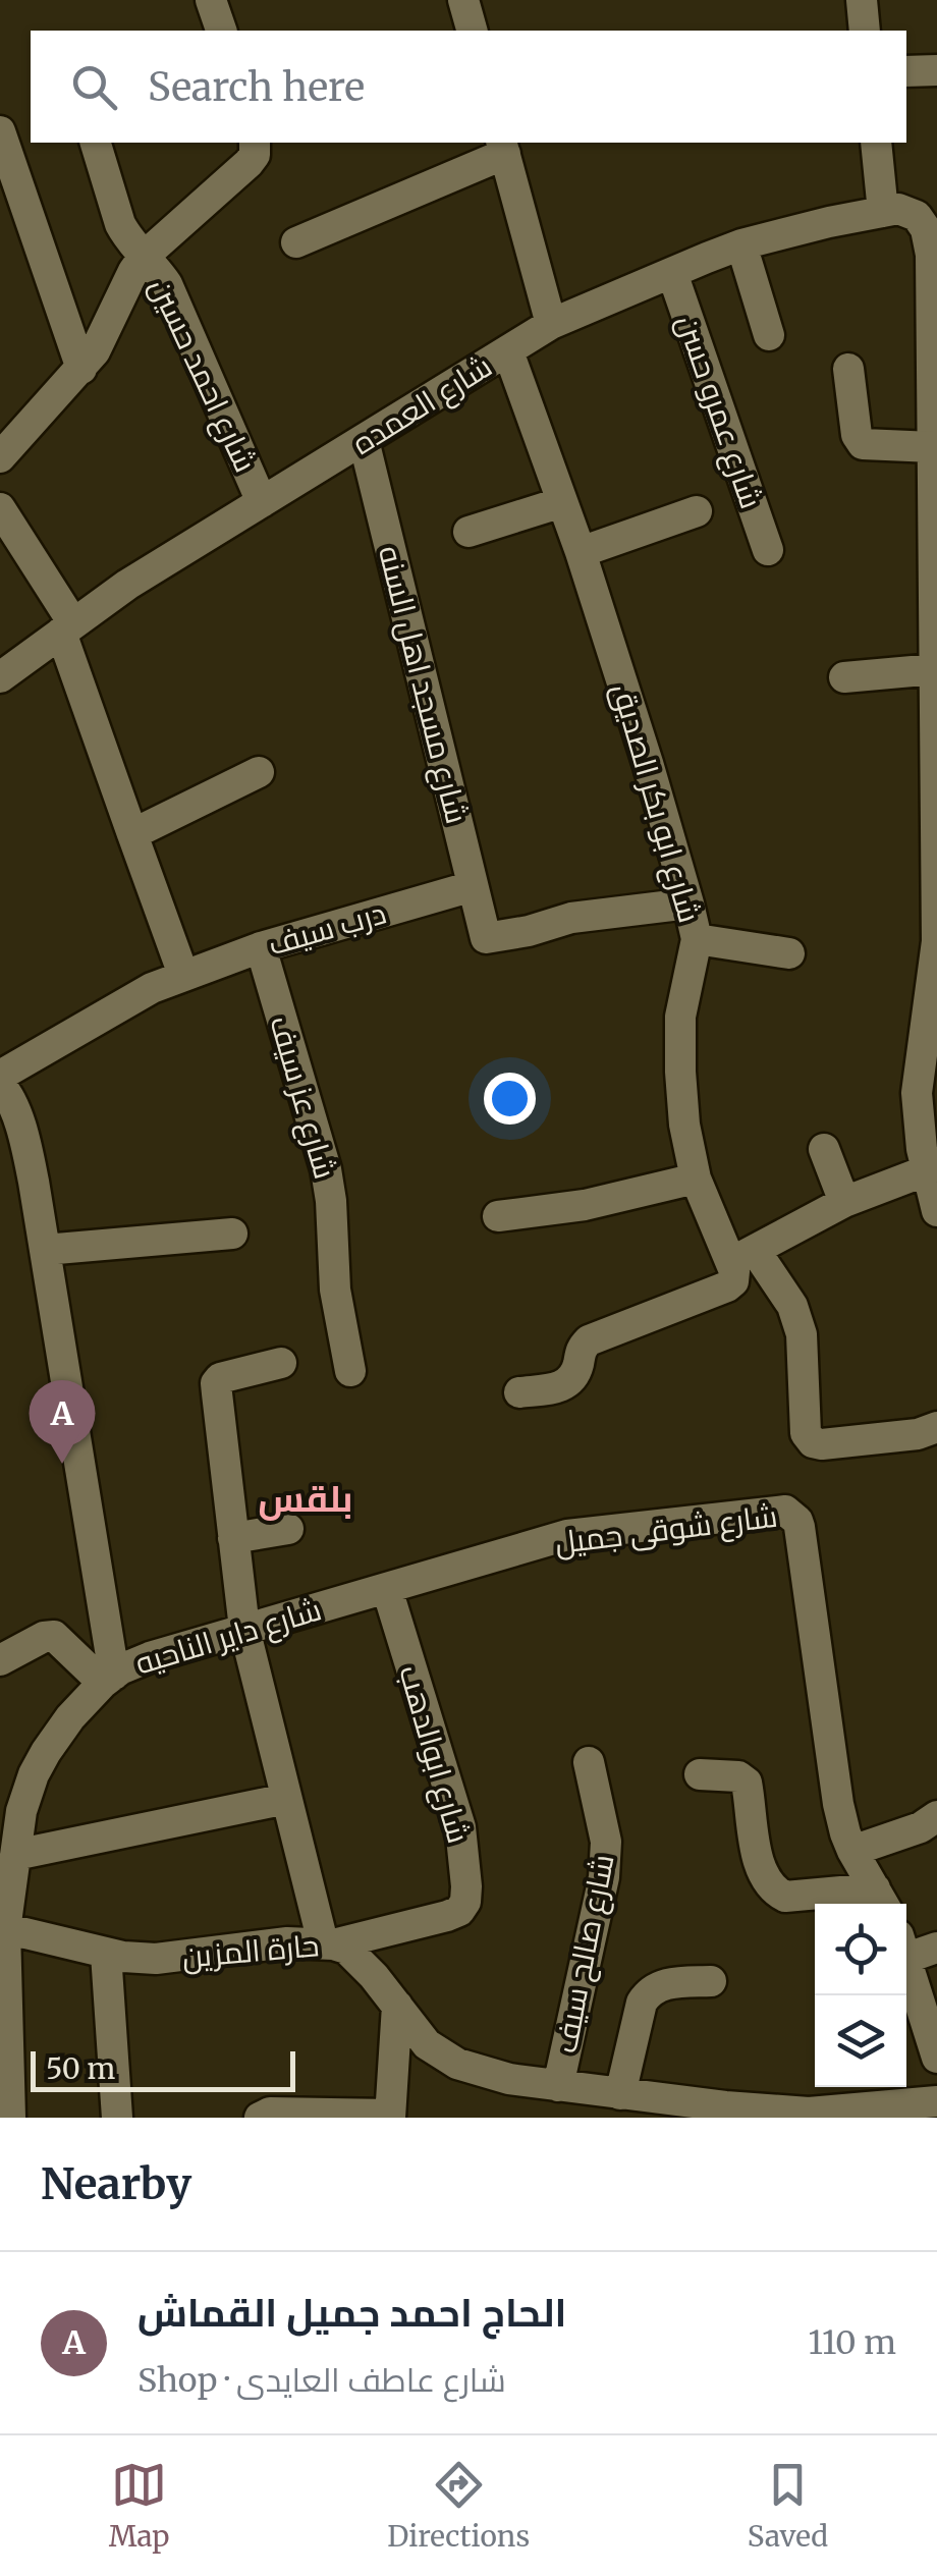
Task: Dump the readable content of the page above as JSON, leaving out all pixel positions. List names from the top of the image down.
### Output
{
  "streets": {
    "street": [
      "شارع احمد حسين",
      "شارع العمده",
      "شارع عمرو حسن",
      "شارع مسجد اهل السنه",
      "شارع ابو بكر الصديق",
      "درب سيف",
      "شارع عز سيف",
      "شارع شوقى جميل",
      "شارع داير الناحيه",
      "شارع ابوالدهب",
      "حارة المزين",
      "شارع صالح سيف"
    ]
  },
  "crossings": [
    ["شارع احمد حسين", "شارع العمده"],
    ["شارع العمده", "شارع عمرو حسن"],
    ["شارع العمده", "شارع مسجد اهل السنه"],
    ["شارع العمده", "شارع ابو بكر الصديق"],
    ["شارع مسجد اهل السنه", "شارع ابو بكر الصديق"],
    ["شارع مسجد اهل السنه", "درب سيف"],
    ["درب سيف", "شارع عز سيف"],
    ["شارع شوقى جميل", "شارع داير الناحيه"],
    ["شارع شوقى جميل", "شارع ابوالدهب"],
    ["شارع داير الناحيه", "شارع ابوالدهب"],
    ["شارع داير الناحيه", "حارة المزين"],
    ["شارع ابوالدهب", "حارة المزين"],
    ["حارة المزين", "شارع صالح سيف"]
  ],
  "districts": ["بلقس"],
  "scale_bar": "50 m",
  "page": {
    "search": "Search here",
    "pins": "A",
    "scale": "50 m",
    "heading": "Nearby",
    "list": [
      {
        "mark": "A",
        "name": "الحاج احمد جميل القماش",
        "note": "Shop · شارع عاطف العايدى",
        "value": "110 m"
      }
    ],
    "nav": ["Map", "Directions", "Saved"]
  }
}
